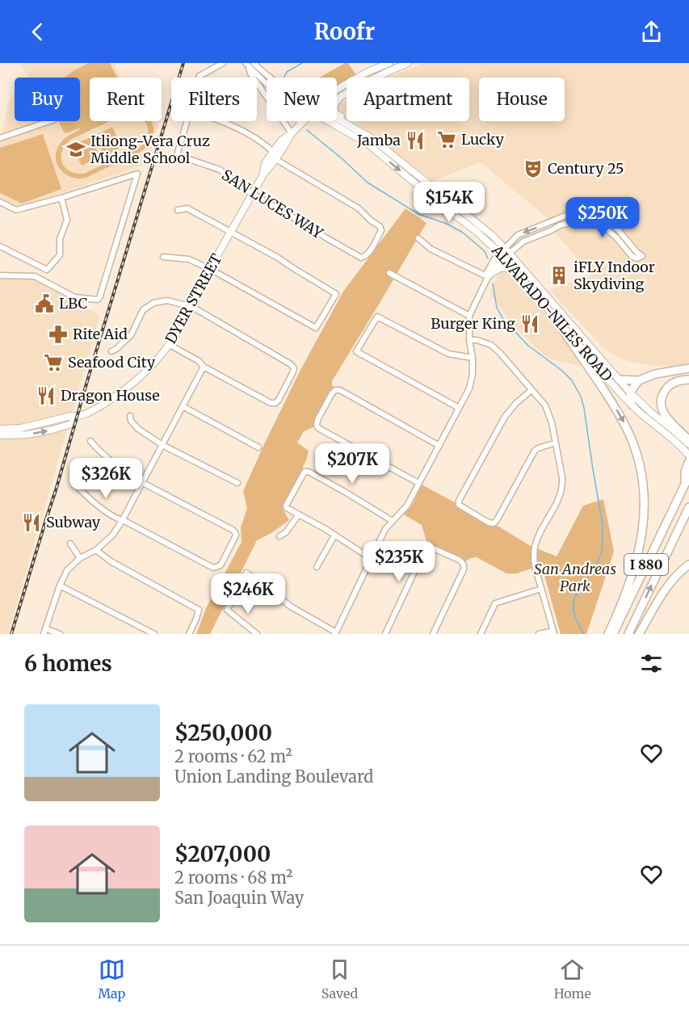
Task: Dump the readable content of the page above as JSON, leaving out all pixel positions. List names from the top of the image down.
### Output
{
  "streets": {
    "highway": ["I 880"],
    "main road": ["DYER STREET", "ALVARADO-NILES ROAD"],
    "street": ["SAN LUCES WAY"]
  },
  "crossings": [
    ["SAN LUCES WAY", "DYER STREET"]
  ],
  "parks": ["San Andreas Park"],
  "places": {
    "supermarket": ["Lucky", "Seafood City"],
    "restaurant": [
      "Jamba",
      "Burger King",
      "Dragon House",
      "Subway"
    ],
    "school or university": ["Itliong-Vera Cruz Middle School"],
    "theatre": ["Century 25"],
    "building": ["iFLY Indoor Skydiving"],
    "public building": ["LBC"],
    "pharmacy": ["Rite Aid"]
  },
  "page": {
    "header": "Roofr",
    "chip": [
      "Buy",
      "Rent",
      "Filters",
      "New",
      "Apartment",
      "House"
    ],
    "price": [
      "$154K",
      "$250K",
      "$207K",
      "$326K",
      "$235K",
      "$246K"
    ],
    "heading": "6 homes",
    "list": [
      {
        "name": "$250,000",
        "note": "2 rooms · 62 m² · Union Landing Boulevard"
      },
      {
        "name": "$207,000",
        "note": "2 rooms · 68 m² · San Joaquin Way"
      }
    ],
    "tabs": ["Map", "Saved", "Home"]
  }
}
